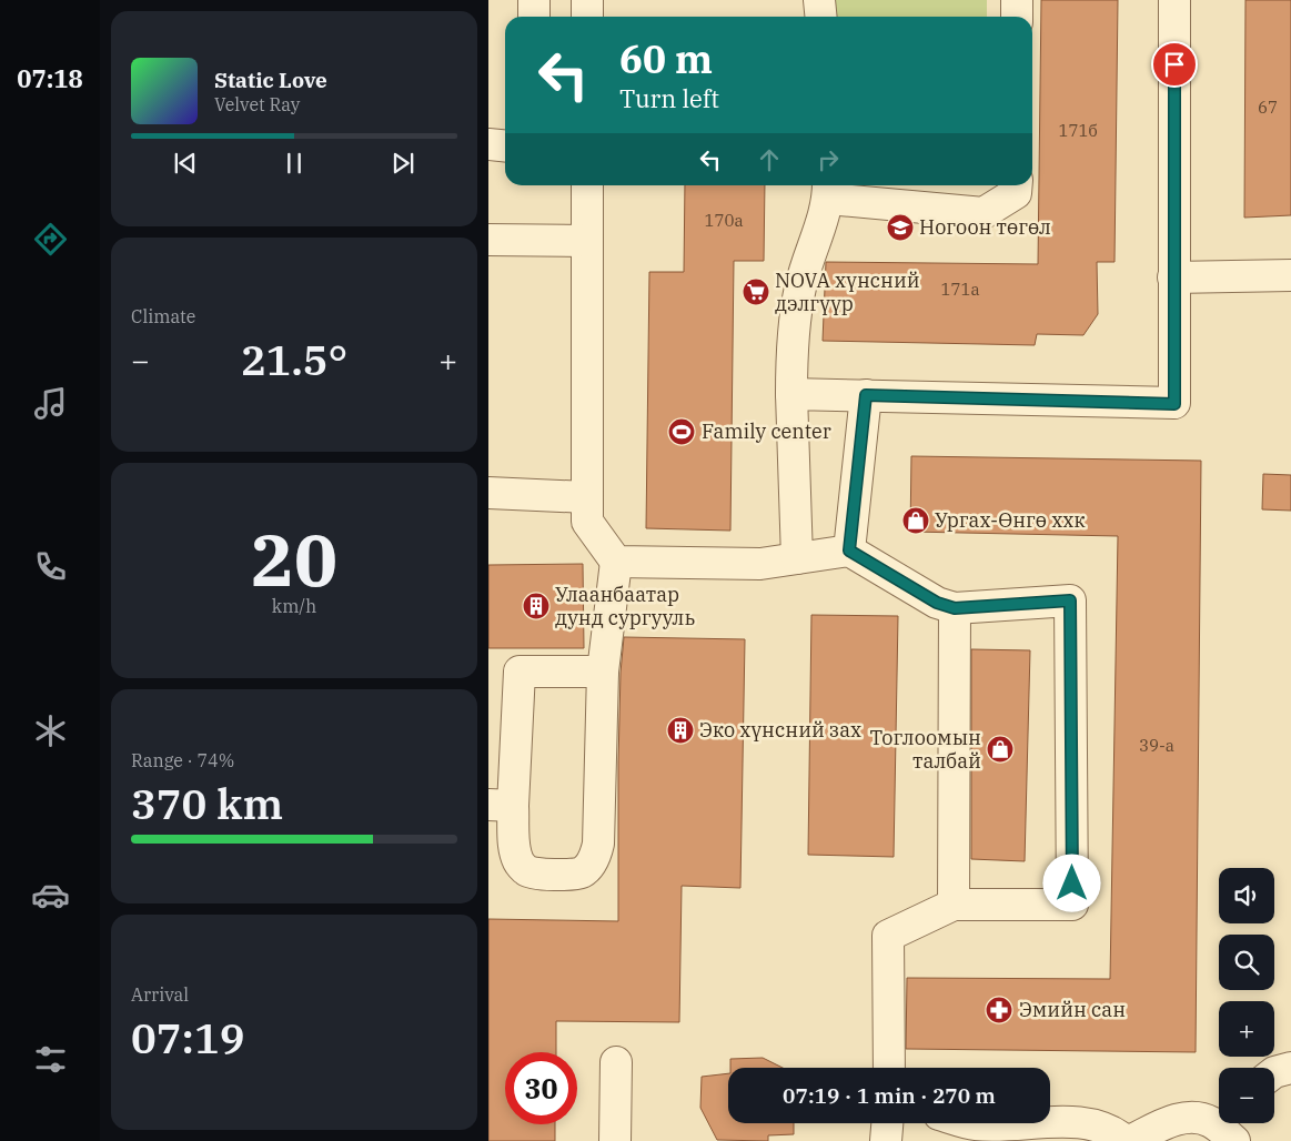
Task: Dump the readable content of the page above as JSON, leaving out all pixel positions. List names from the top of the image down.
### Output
{
  "places": {
    "school or university": ["Ногоон төгөл"],
    "supermarket": ["NOVA хүнсний дэлгүүр"],
    "sports": ["Family center"],
    "shop": ["Ургах-Өнгө ххк", "Тоглоомын талбай"],
    "building": ["Улаанбаатар дунд сургууль", "Эко хүнсний зах"],
    "pharmacy": ["Эмийн сан"]
  },
  "house_numbers": [
    "67",
    "171б",
    "170a",
    "171а",
    "39-а"
  ],
  "page": {
    "tabs": "07:18",
    "turn": ["60 m", "Turn left"],
    "song": ["Static Love", "Velvet Ray"],
    "tile": [
      "Climate",
      ["20", "km/h"],
      ["Range · 74%", "370 km"],
      ["Arrival", "07:19"]
    ],
    "heat": ["−", "21.5°", "+"],
    "map_buttons": ["+", "−"],
    "limit": "30",
    "trip": "07:19 · 1 min · 270 m"
  }
}
